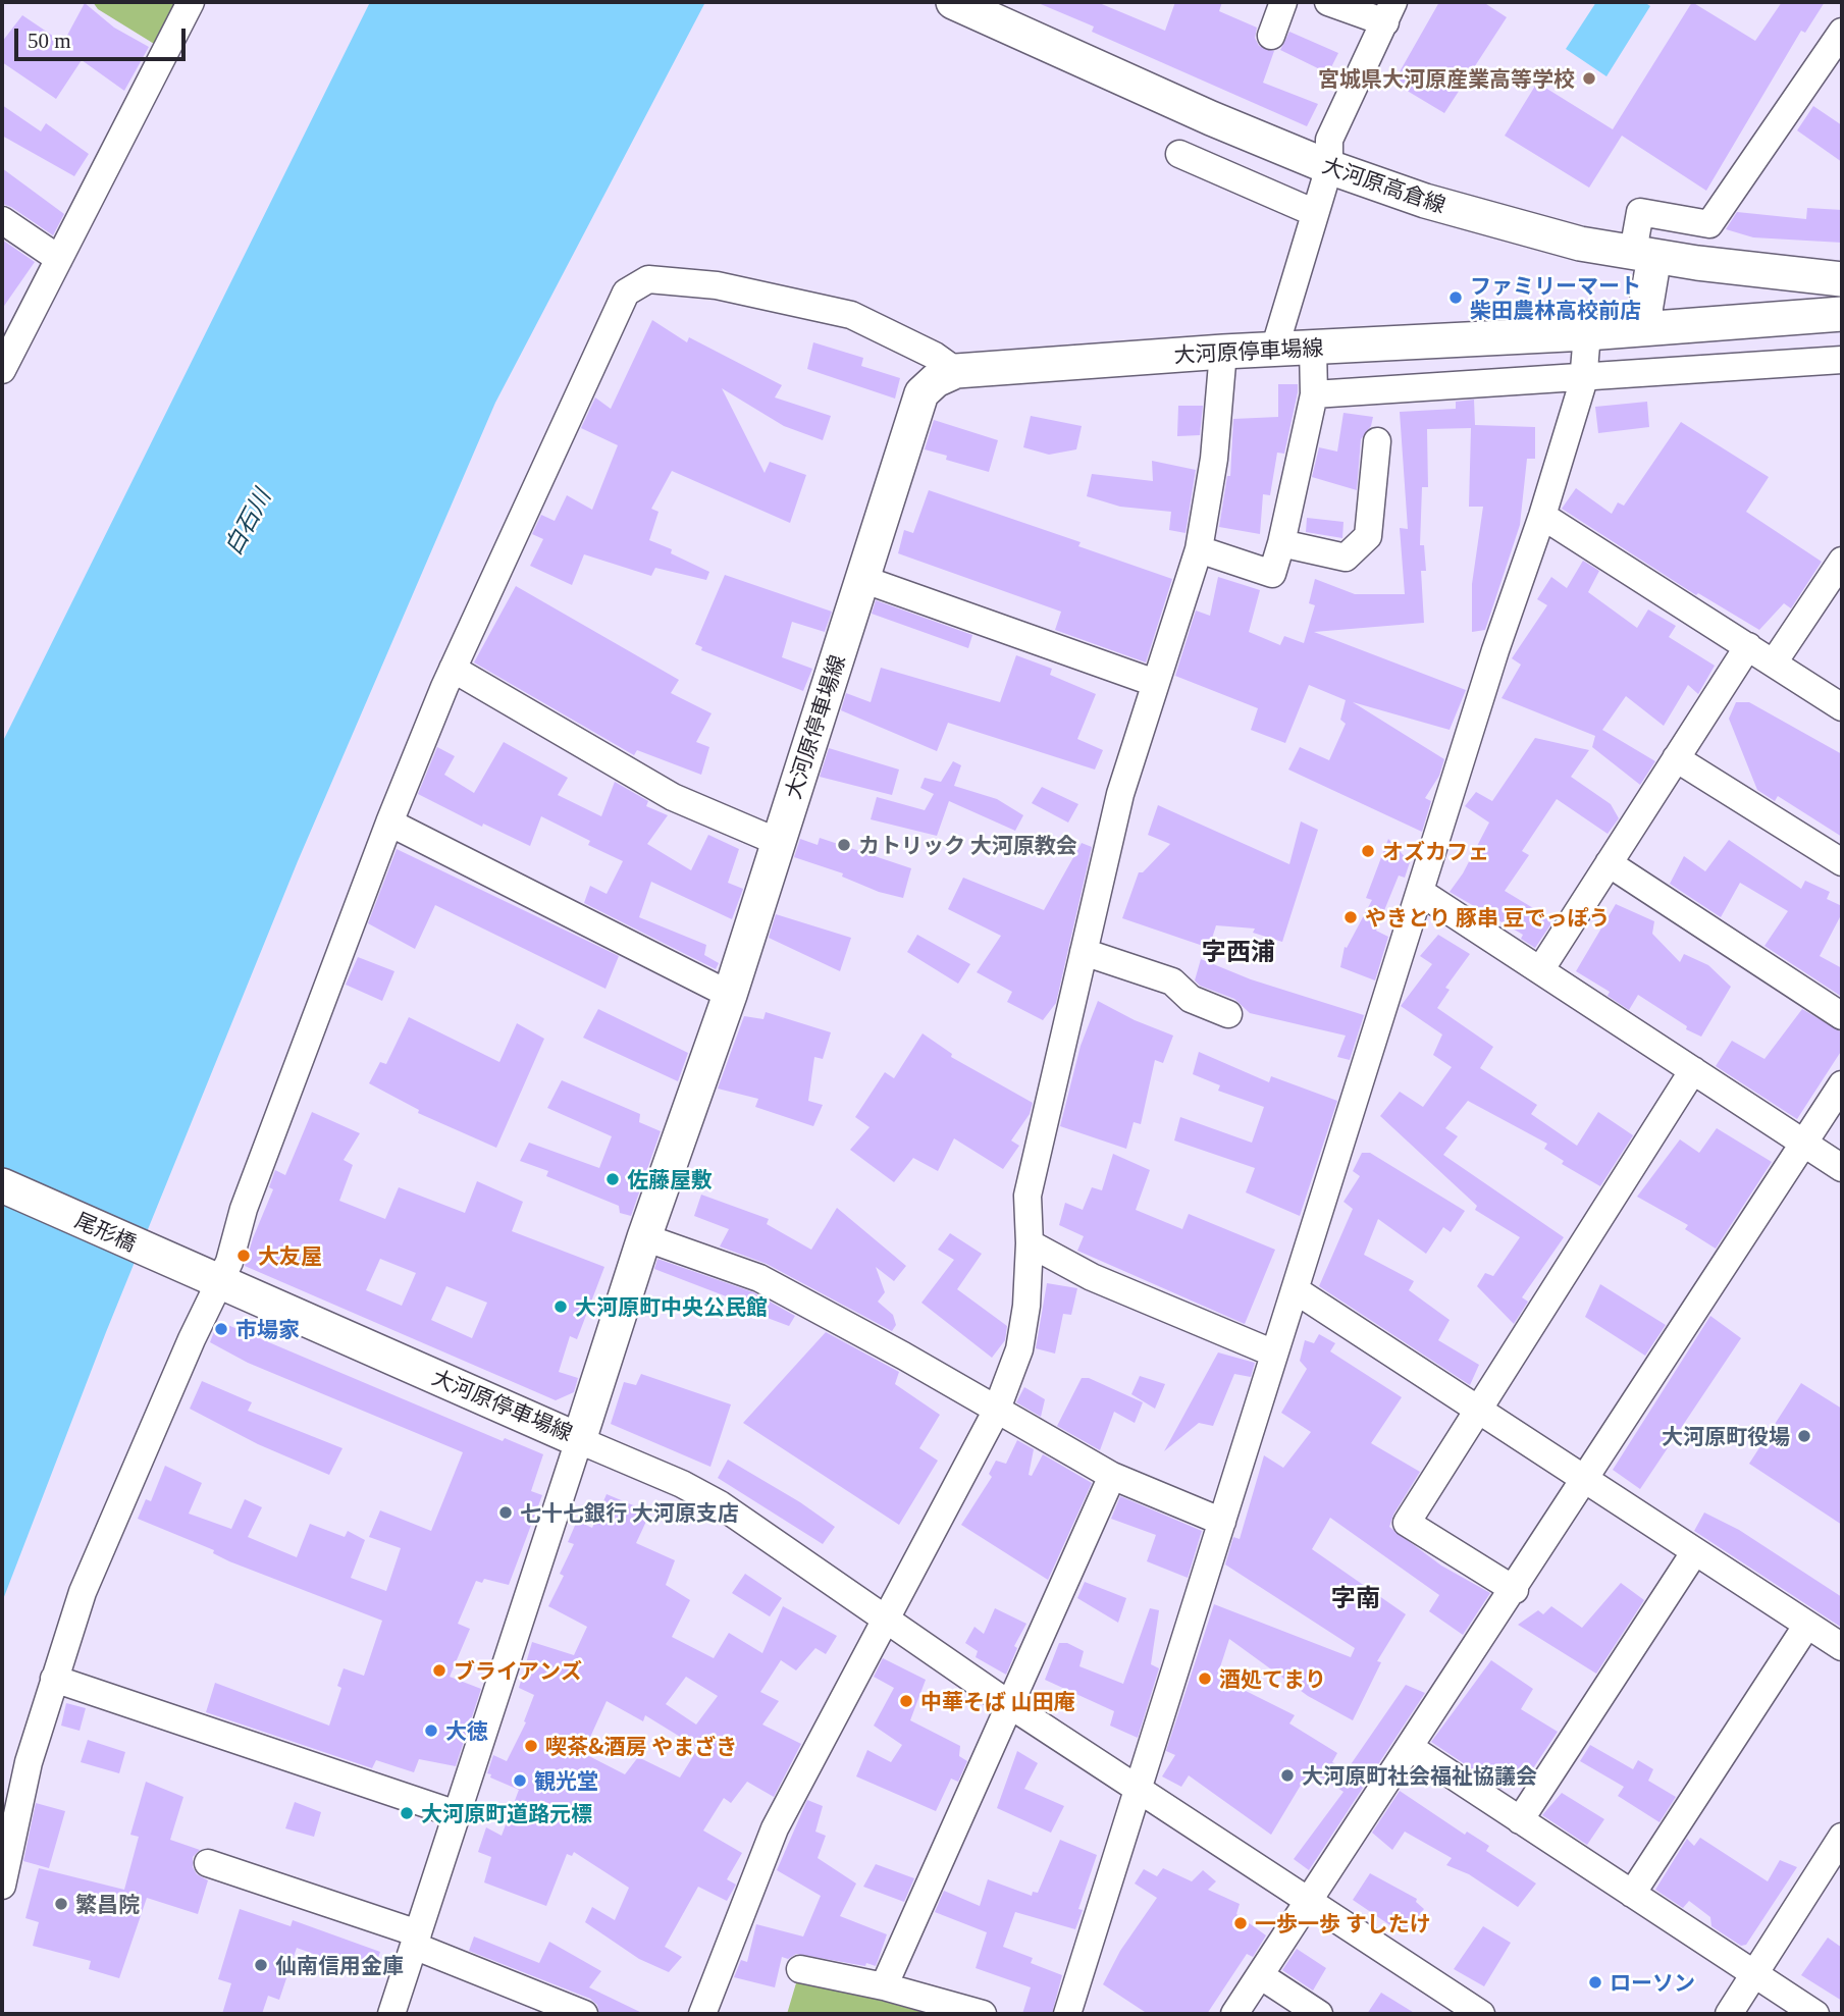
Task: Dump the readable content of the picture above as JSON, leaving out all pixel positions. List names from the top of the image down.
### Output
{
  "streets": {
    "main road": ["大河原高倉線", "大河原停車場線", "尾形橋"]
  },
  "crossings": [
    ["大河原停車場線", "尾形橋"]
  ],
  "districts": ["字西浦", "字南"],
  "water": ["白石川"],
  "places": [
    "宮城県大河原産業高等学校",
    "ファミリーマート 柴田農林高校前店",
    "カトリック 大河原教会",
    "オズカフェ",
    "やきとり 豚串 豆でっぽう",
    "佐藤屋敷",
    "大友屋",
    "大河原町中央公民館",
    "市場家",
    "大河原町役場",
    "七十七銀行 大河原支店",
    "ブライアンズ",
    "酒処てまり",
    "中華そば 山田庵",
    "大徳",
    "喫茶&酒房 やまざき",
    "大河原町社会福祉協議会",
    "観光堂",
    "大河原町道路元標",
    "繁昌院",
    "一歩一歩 すしたけ",
    "仙南信用金庫",
    "ローソン"
  ],
  "scale_bar": "50 m"
}
